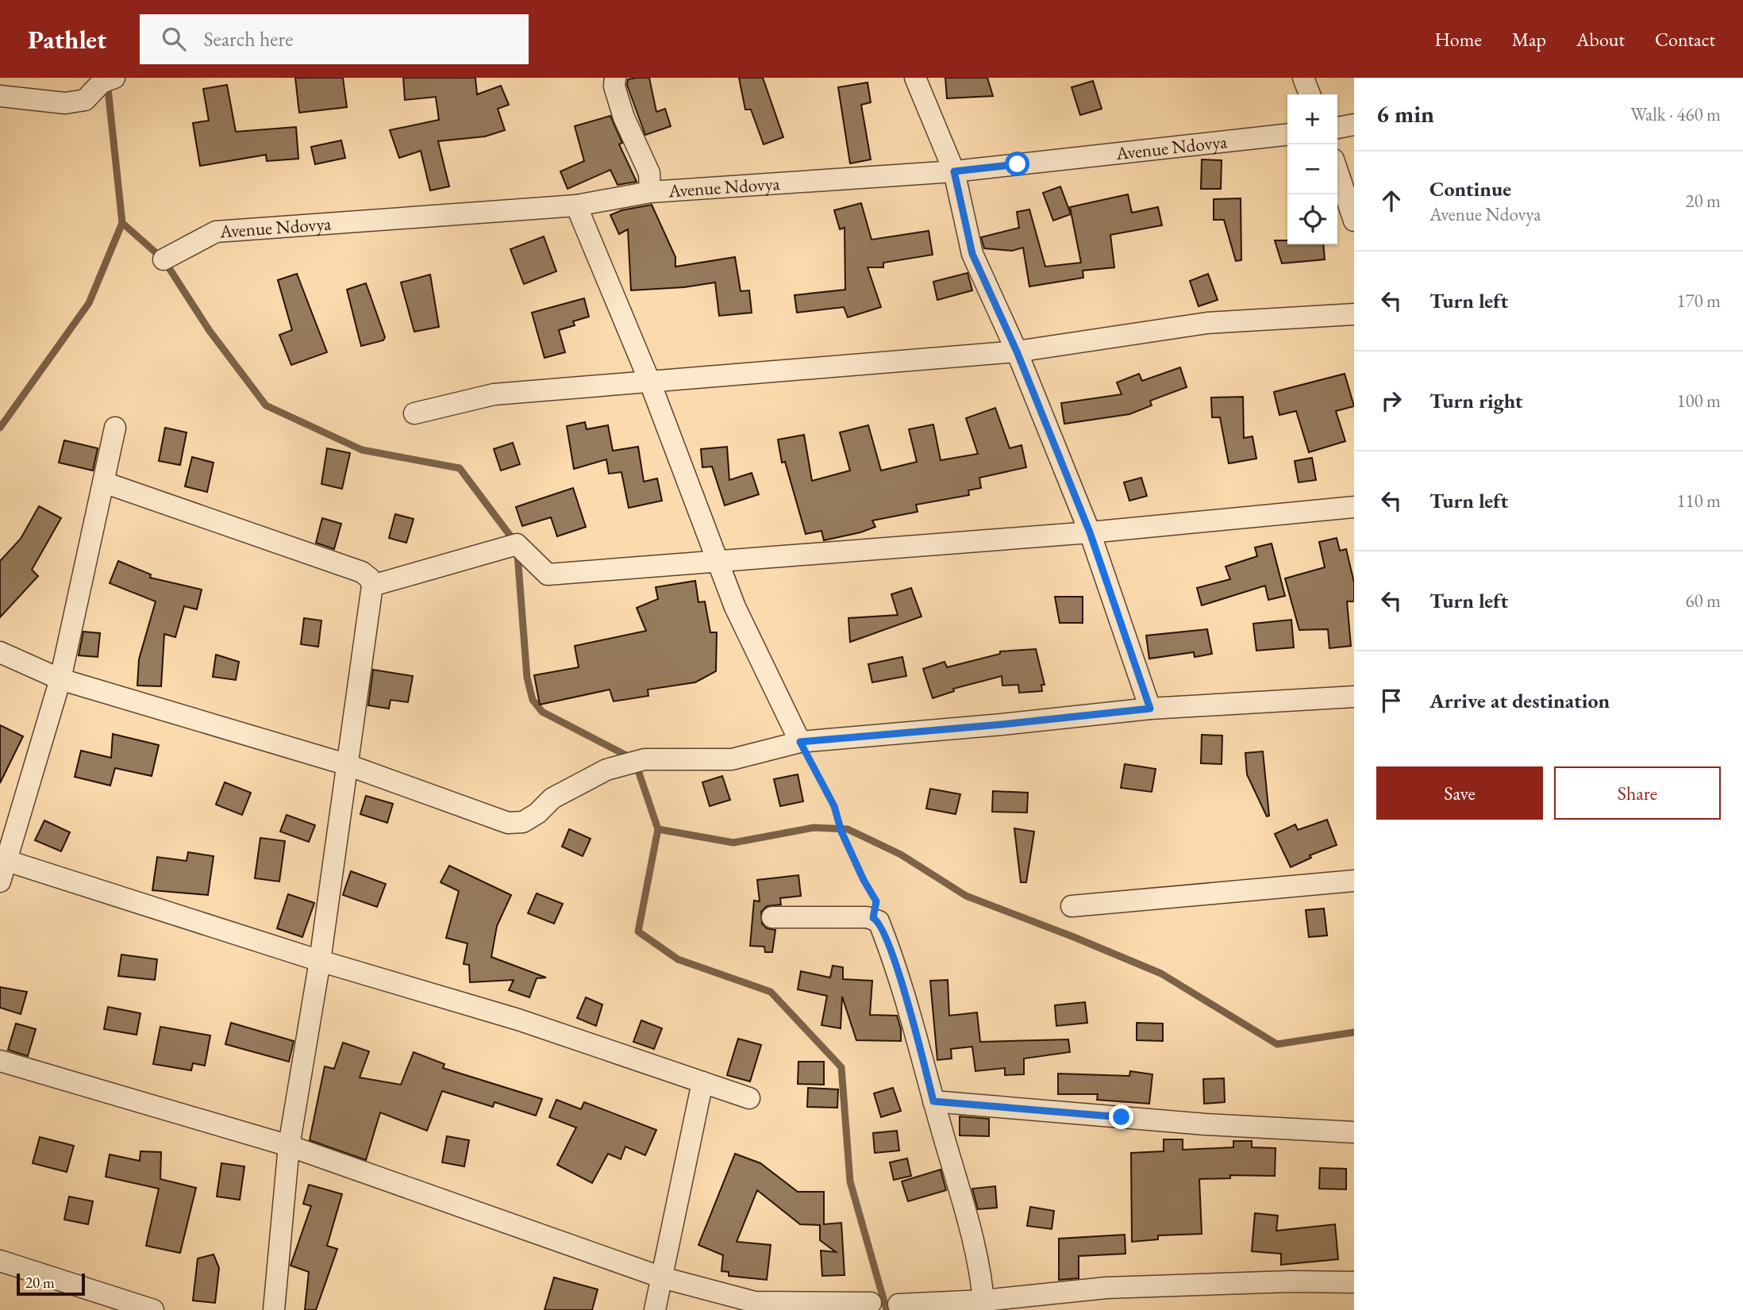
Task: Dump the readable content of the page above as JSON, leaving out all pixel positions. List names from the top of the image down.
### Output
{
  "streets": {
    "street": ["Avenue Ndovya"]
  },
  "scale_bar": "20 m",
  "page": {
    "header": "Pathlet",
    "search": "Search here",
    "nav": [
      "Home",
      "Map",
      "About",
      "Contact"
    ],
    "heading": ["6 min", "Walk · 460 m"],
    "map_buttons": ["+", "−"],
    "list": [
      ["Continue", "Avenue Ndovya", "20 m"],
      ["Turn left", "170 m"],
      ["Turn right", "100 m"],
      ["Turn left", "110 m"],
      ["Turn left", "60 m"],
      "Arrive at destination"
    ],
    "buttons": ["Save", "Share"],
    "scale": "20 m"
  }
}
